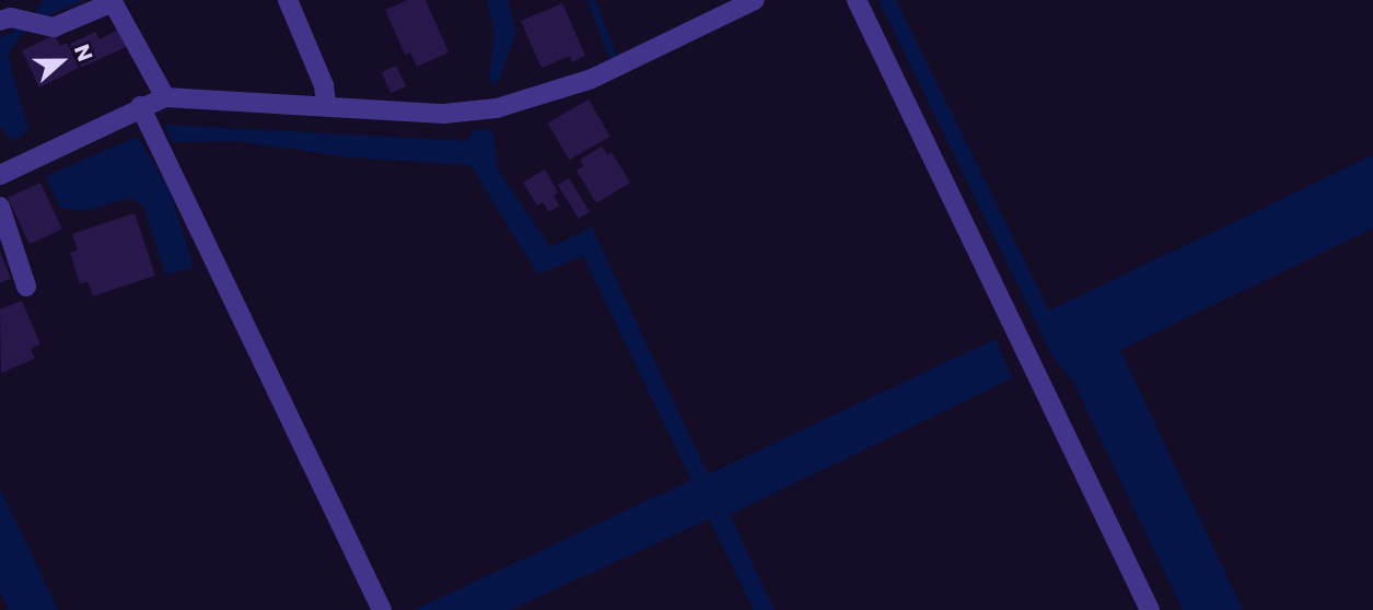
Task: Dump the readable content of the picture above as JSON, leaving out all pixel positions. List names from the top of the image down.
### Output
{
  "north": "right"
}
